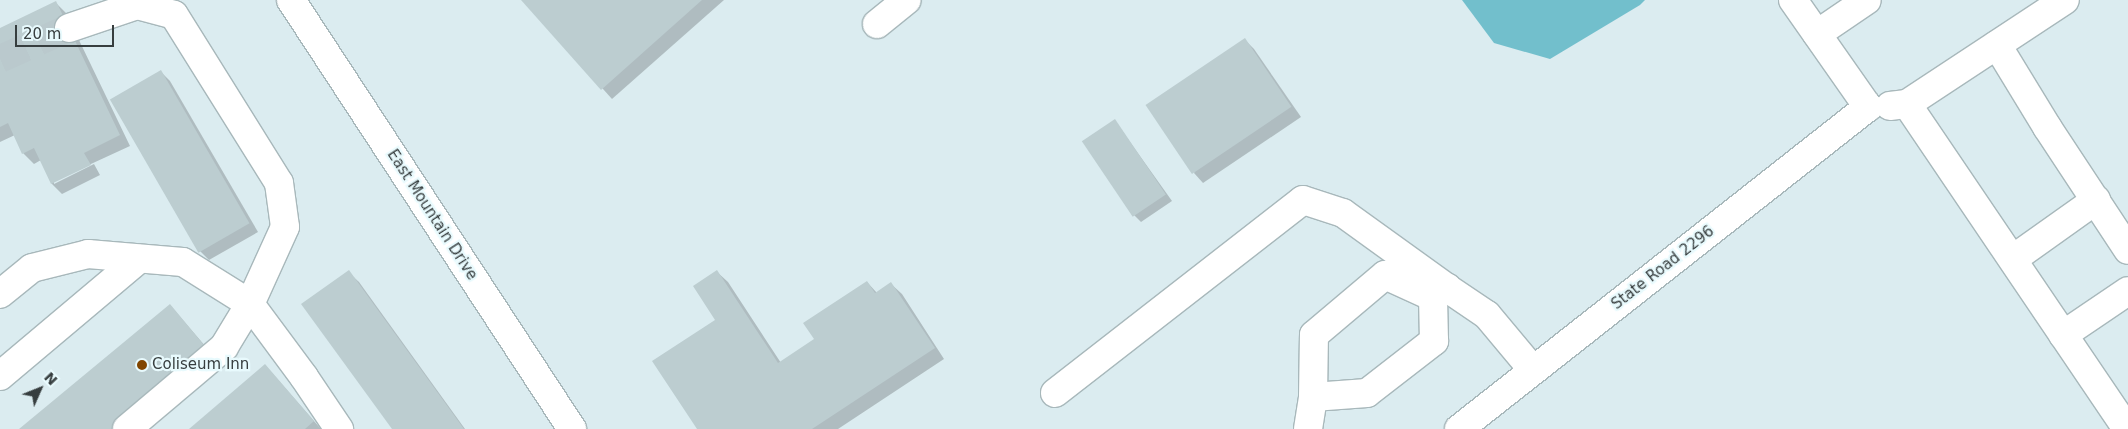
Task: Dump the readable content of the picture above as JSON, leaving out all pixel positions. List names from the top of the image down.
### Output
{
  "streets": {
    "street": ["East Mountain Drive", "State Road 2296"]
  },
  "places": ["Coliseum Inn"],
  "scale_bar": "20 m",
  "north": "top right"
}
